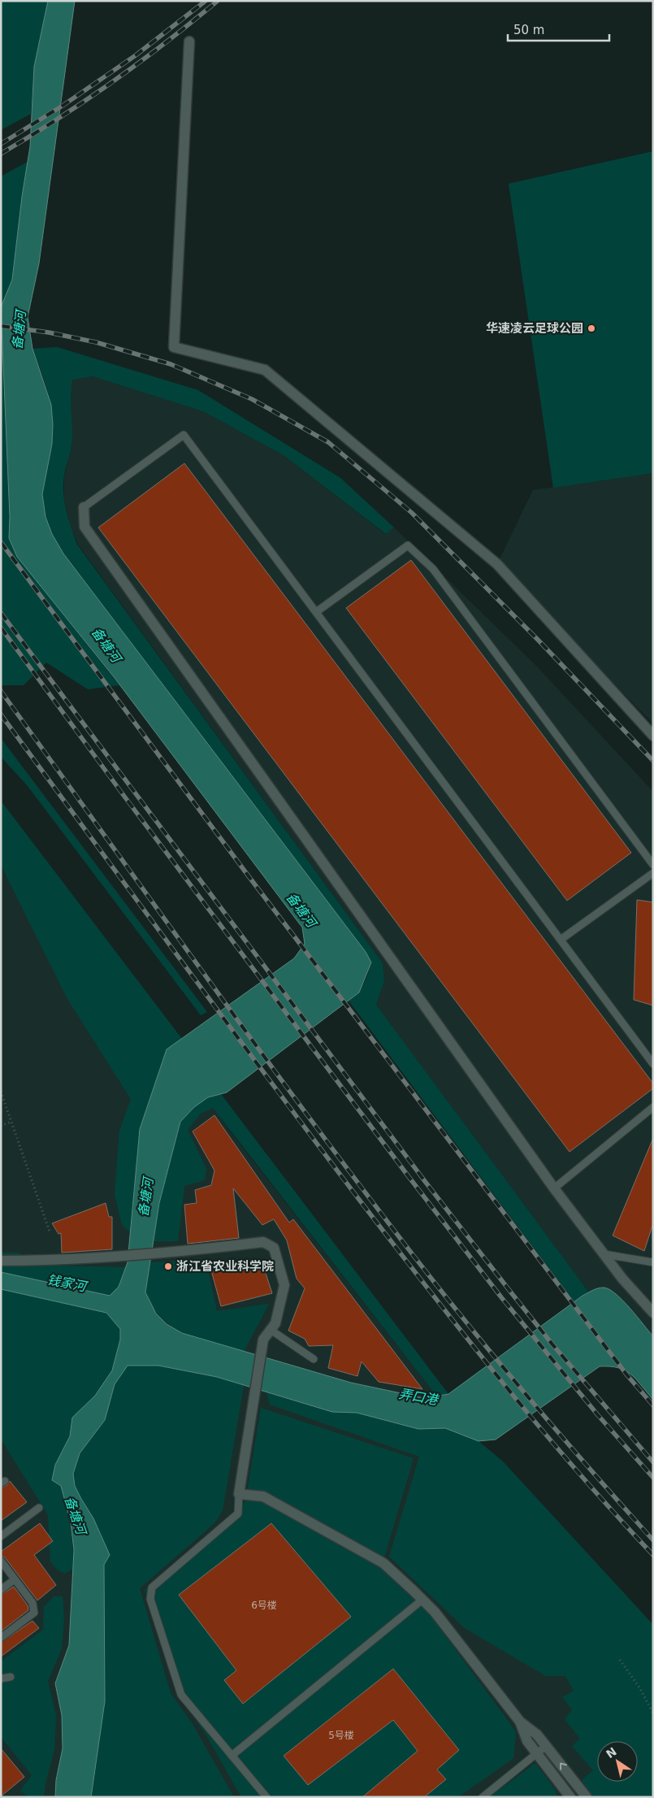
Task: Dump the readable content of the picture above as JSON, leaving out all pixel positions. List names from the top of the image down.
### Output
{
  "water": ["备塘河", "钱家河", "弄口港"],
  "places": ["华速凌云足球公园", "浙江省农业科学院"],
  "house_numbers": ["6号楼", "5号楼"],
  "scale_bar": "50 m",
  "north": "top left"
}
